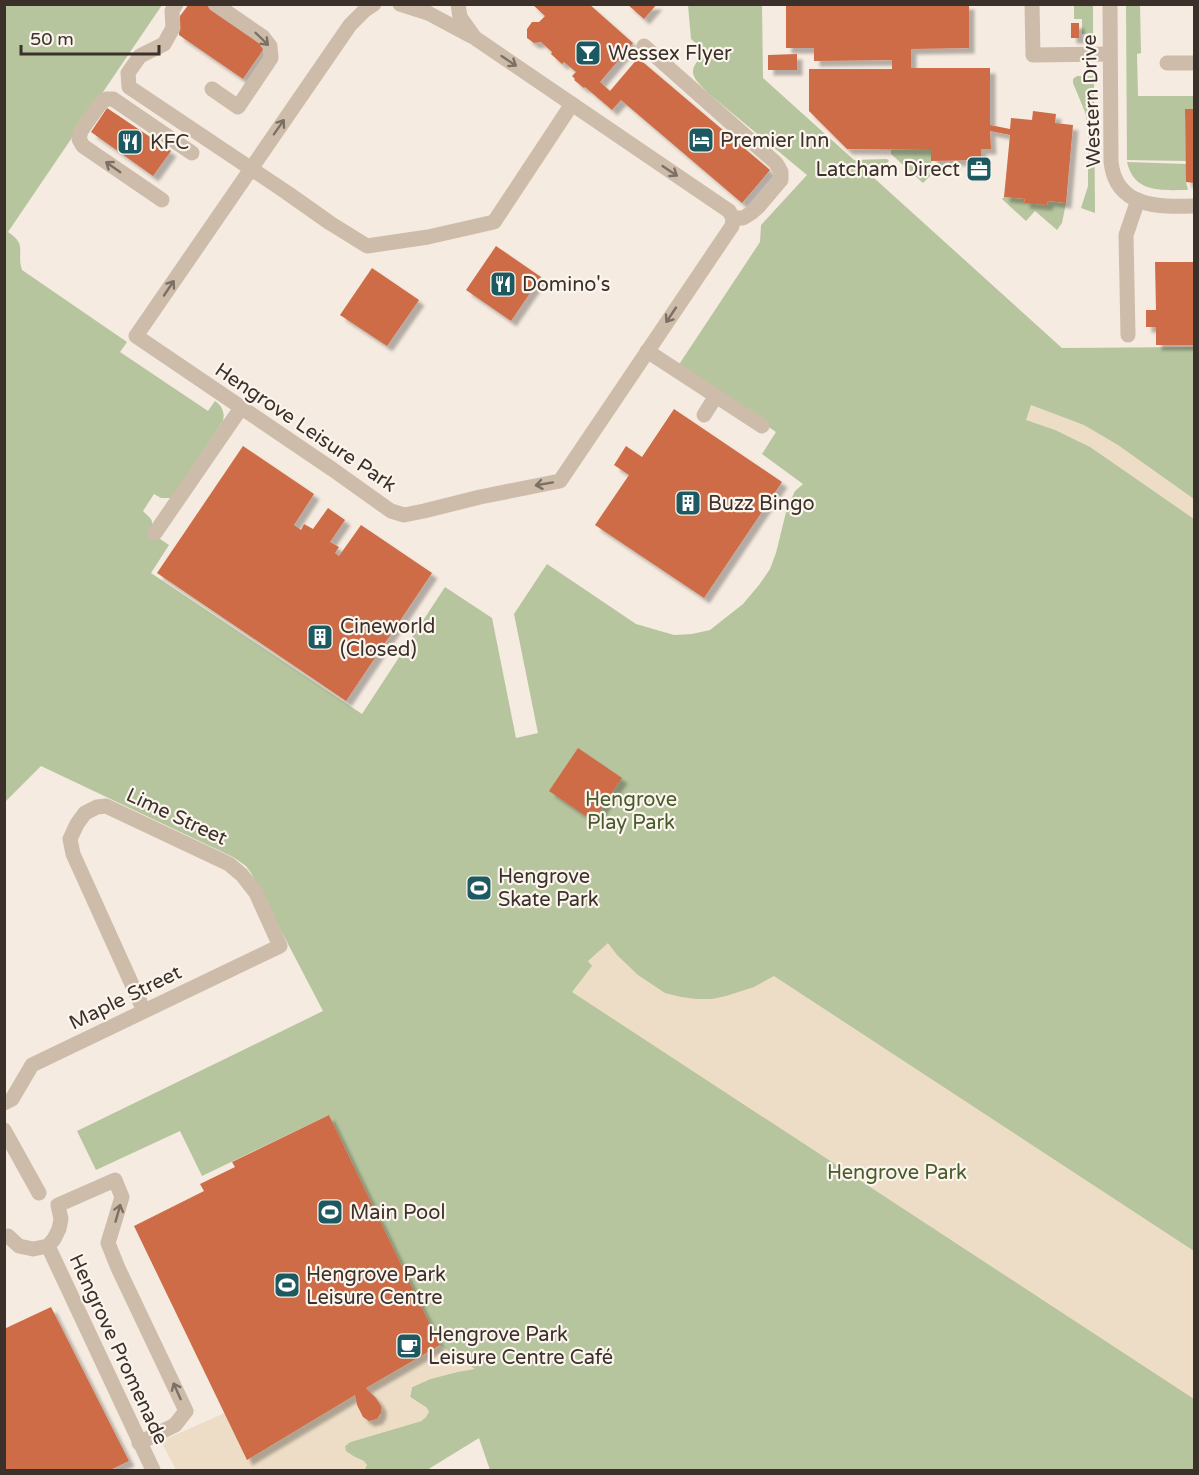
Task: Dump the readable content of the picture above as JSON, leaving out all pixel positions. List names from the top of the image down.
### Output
{
  "streets": {
    "street": [
      "Western Drive",
      "Hengrove Leisure Park",
      "Lime Street",
      "Maple Street",
      "Hengrove Promenade"
    ]
  },
  "crossings": [
    ["Lime Street", "Maple Street"]
  ],
  "parks": ["Hengrove Play Park", "Hengrove Park"],
  "places": {
    "bar": ["Wessex Flyer"],
    "hotel": ["Premier Inn"],
    "restaurant": ["KFC", "Domino's"],
    "office": ["Latcham Direct"],
    "building": ["Buzz Bingo", "Cineworld (Closed)"],
    "sports": ["Hengrove Skate Park", "Main Pool", "Hengrove Park Leisure Centre"],
    "cafe": ["Hengrove Park Leisure Centre Café"]
  },
  "scale_bar": "50 m"
}
